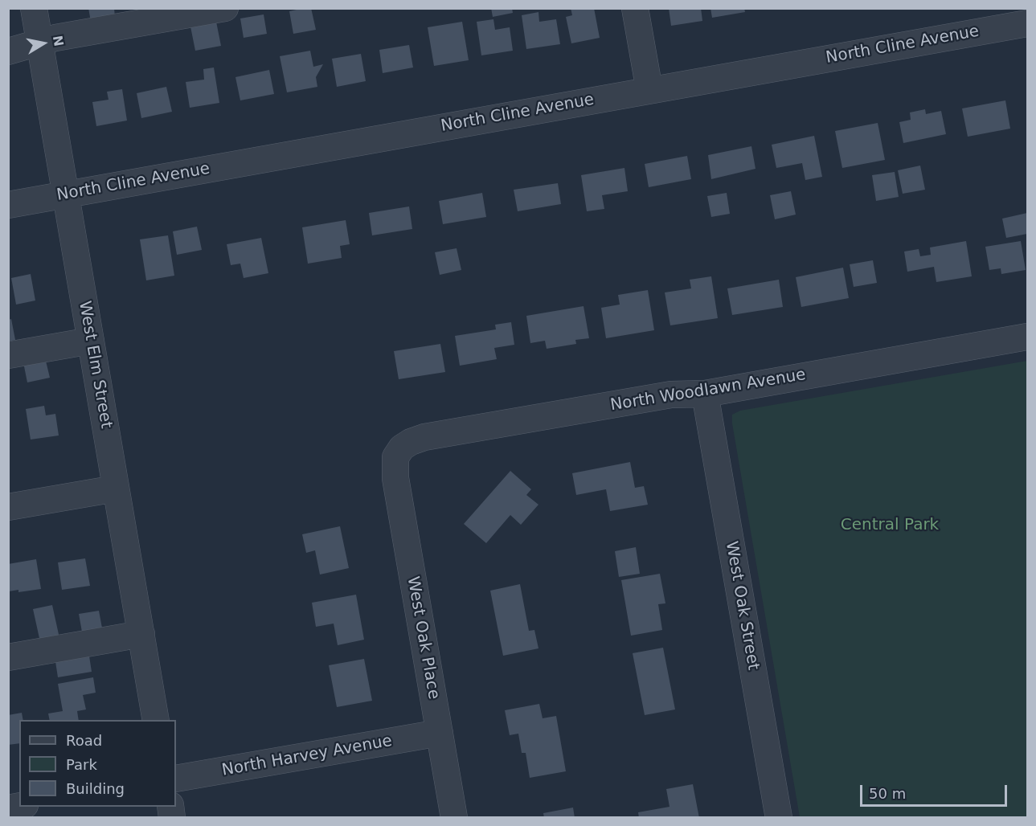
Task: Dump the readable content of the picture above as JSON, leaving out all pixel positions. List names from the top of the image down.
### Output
{
  "streets": {
    "street": [
      "North Cline Avenue",
      "West Elm Street",
      "North Woodlawn Avenue",
      "West Oak Street",
      "West Oak Place",
      "North Harvey Avenue"
    ]
  },
  "crossings": [
    ["North Cline Avenue", "West Elm Street"],
    ["North Woodlawn Avenue", "West Oak Street"],
    ["North Woodlawn Avenue", "West Oak Place"],
    ["West Oak Place", "North Harvey Avenue"]
  ],
  "parks": ["Central Park"],
  "legend": ["Road", "Park", "Building"],
  "scale_bar": "50 m",
  "north": "right"
}
